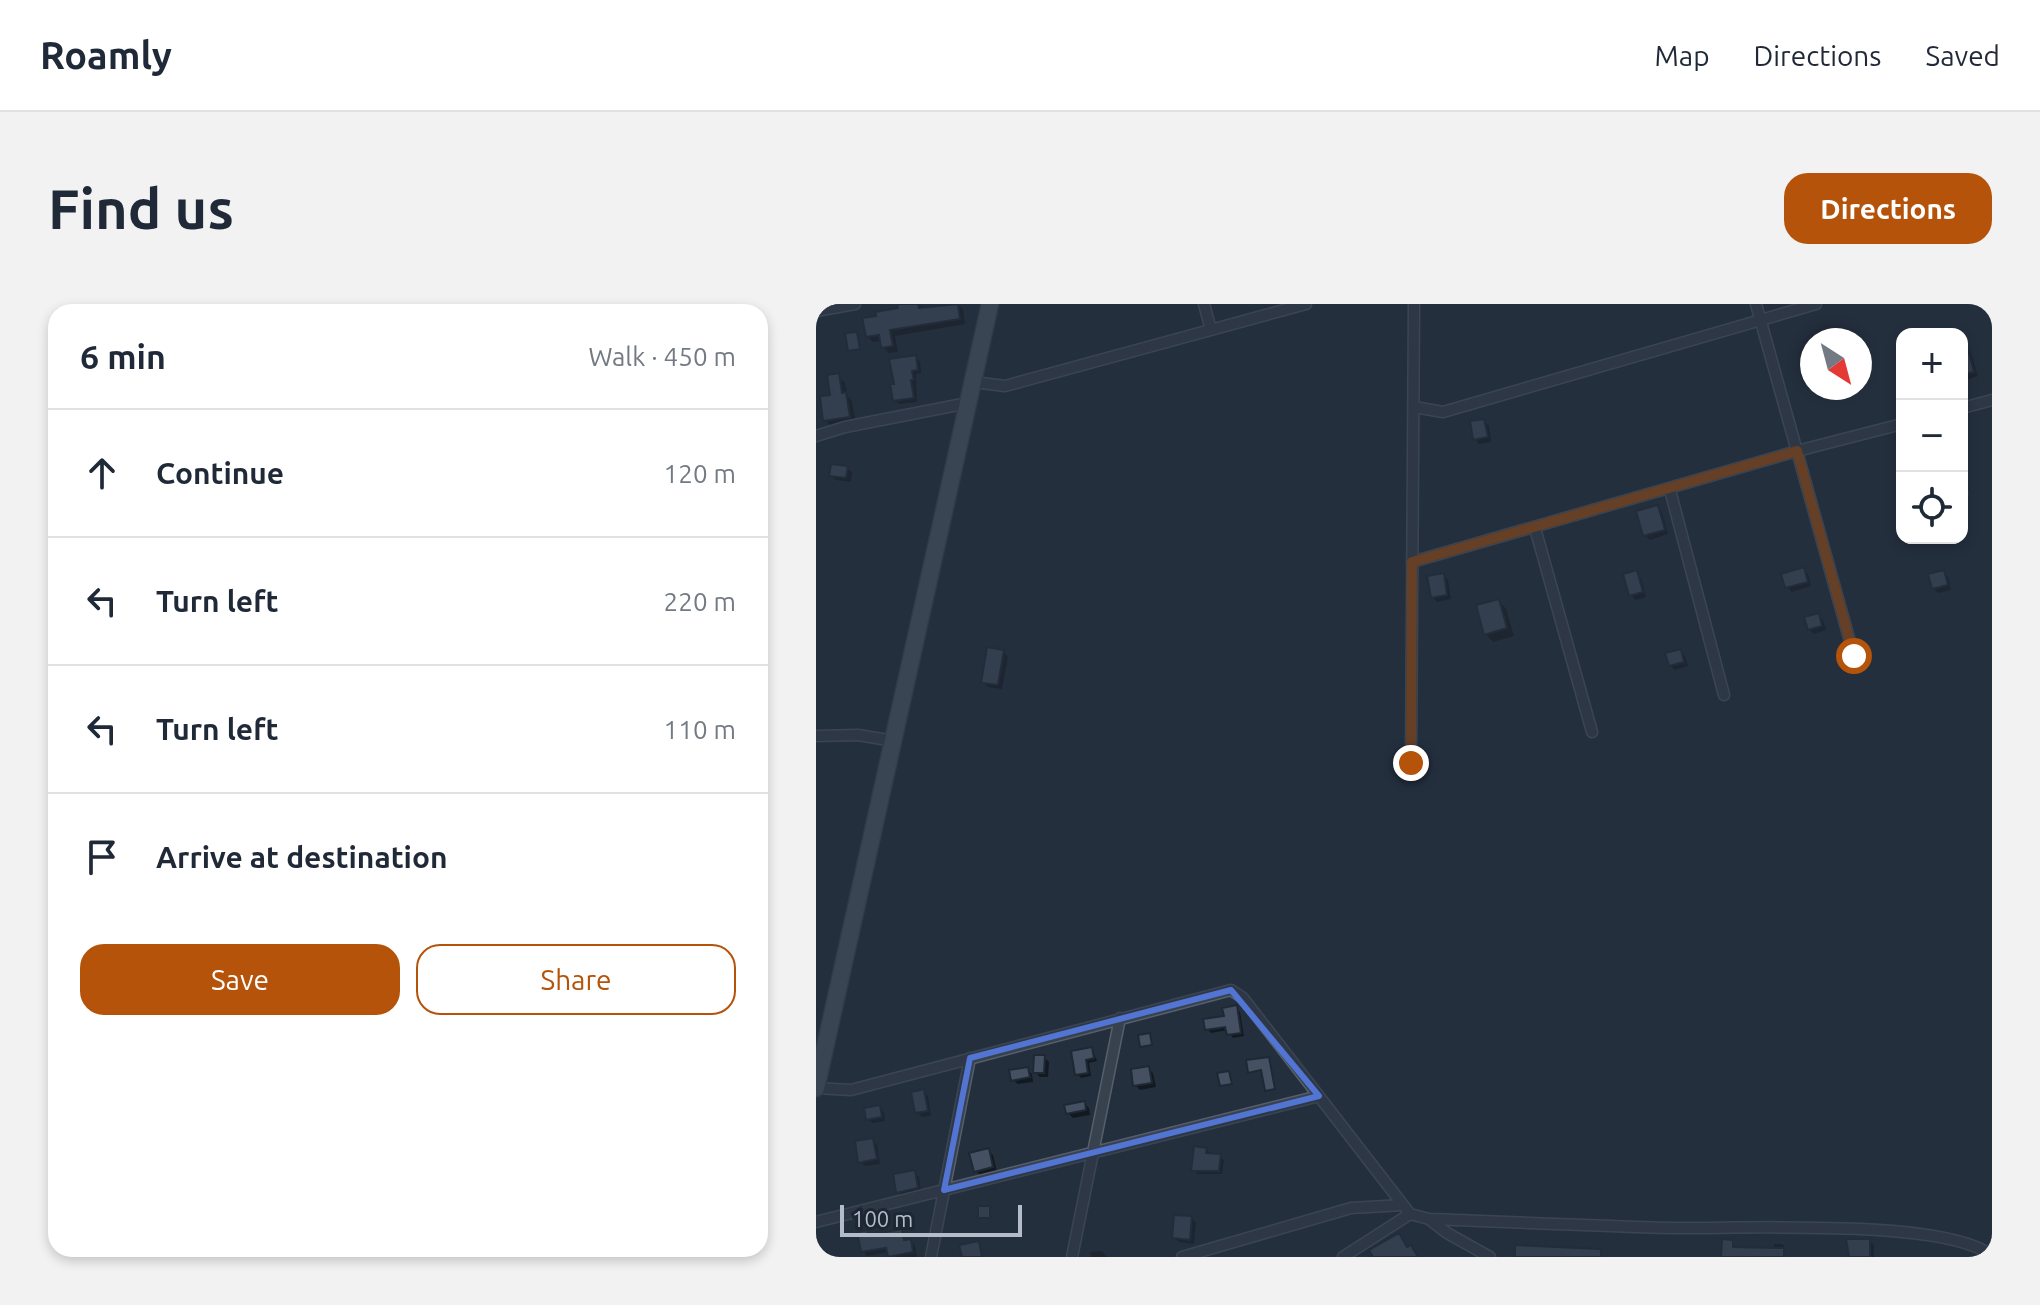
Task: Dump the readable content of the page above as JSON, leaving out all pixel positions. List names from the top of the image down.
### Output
{
  "scale_bar": "100 m",
  "north": "bottom right",
  "page": {
    "header": "Roamly",
    "nav": ["Map", "Directions", "Saved"],
    "buttons": [
      "Directions",
      ["Save", "Share"]
    ],
    "title": "Find us",
    "heading": ["6 min", "Walk · 450 m"],
    "map_buttons": ["+", "−"],
    "list": [
      ["Continue", "120 m"],
      ["Turn left", "220 m"],
      ["Turn left", "110 m"],
      "Arrive at destination"
    ],
    "scale": "100 m"
  }
}
